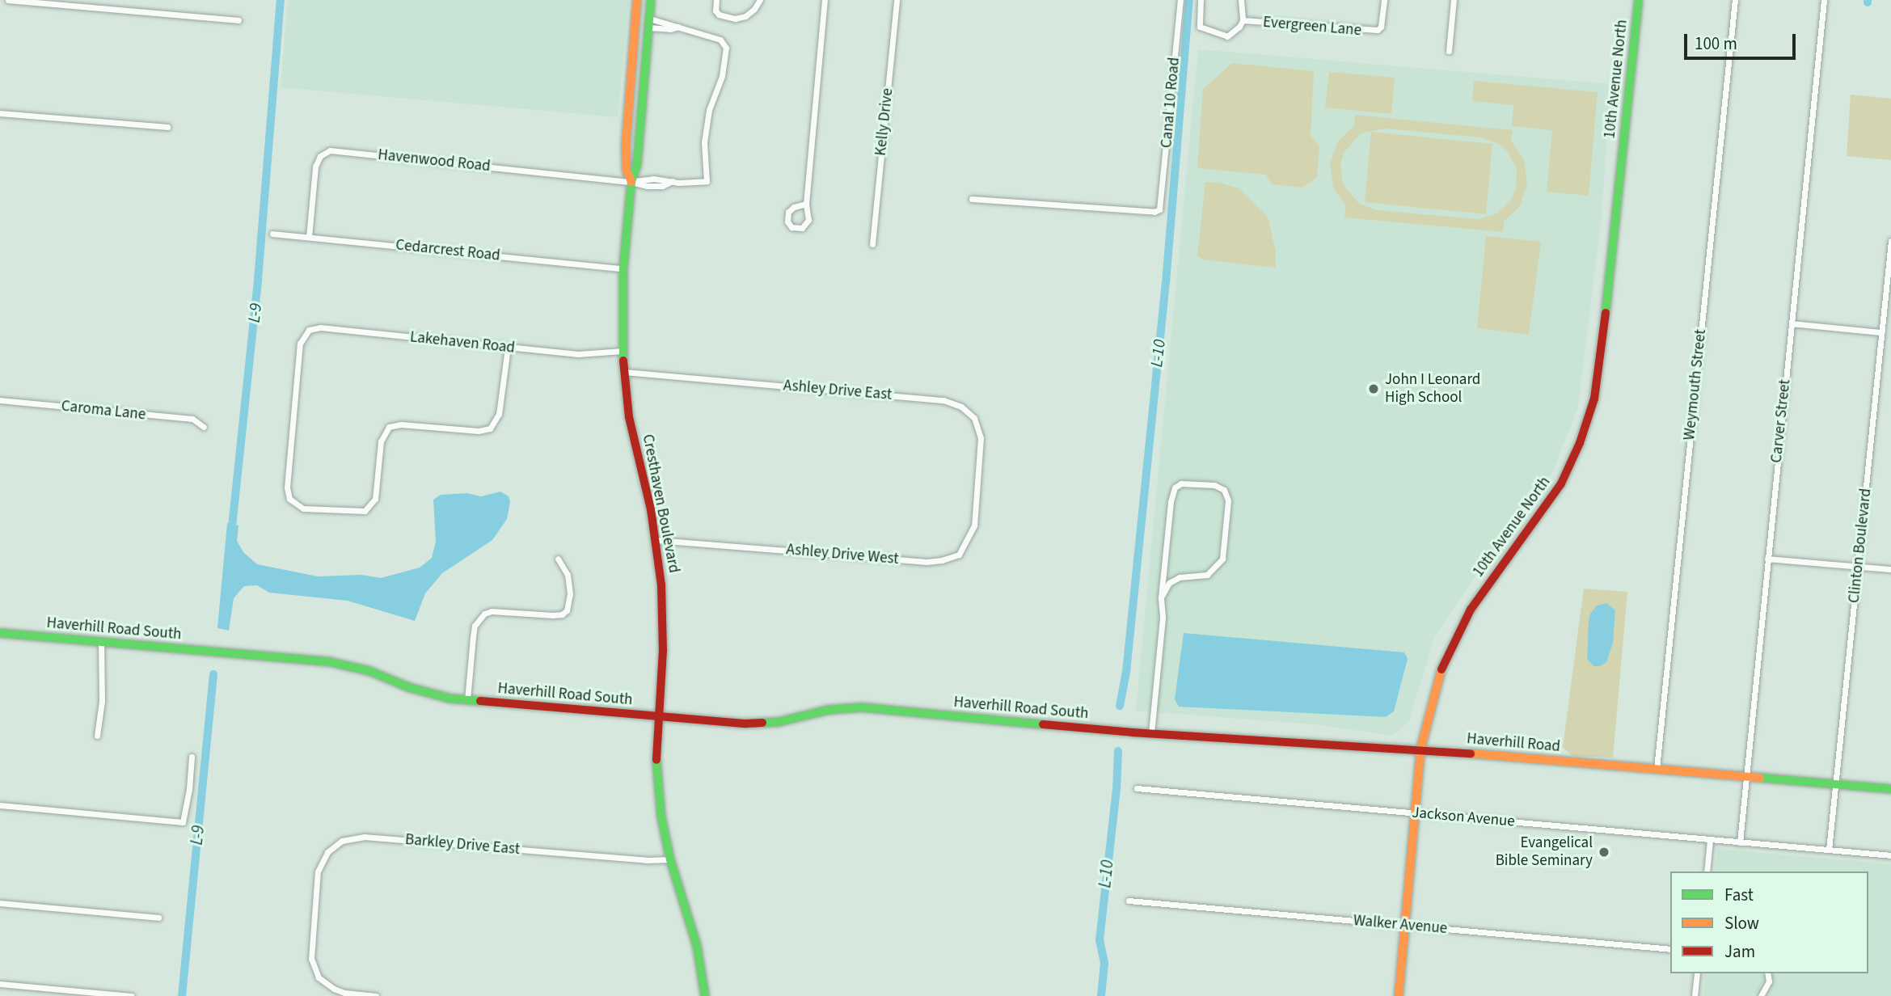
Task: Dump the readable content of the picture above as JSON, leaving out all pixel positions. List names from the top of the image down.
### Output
{
  "streets": {
    "street": [
      "Evergreen Lane",
      "10th Avenue North",
      "Canal 10 Road",
      "Kelly Drive",
      "Havenwood Road",
      "Cedarcrest Road",
      "Lakehaven Road",
      "Weymouth Street",
      "Ashley Drive East",
      "Caroma Lane",
      "Carver Street",
      "Cresthaven Boulevard",
      "Clinton Boulevard",
      "Ashley Drive West",
      "Haverhill Road South",
      "Haverhill Road",
      "Jackson Avenue",
      "Barkley Drive East",
      "Walker Avenue"
    ]
  },
  "crossings": [
    ["10th Avenue North", "Haverhill Road"],
    ["10th Avenue North", "Jackson Avenue"],
    ["10th Avenue North", "Walker Avenue"],
    ["Havenwood Road", "Cedarcrest Road"],
    ["Havenwood Road", "Cresthaven Boulevard"],
    ["Cedarcrest Road", "Cresthaven Boulevard"],
    ["Lakehaven Road", "Cresthaven Boulevard"],
    ["Weymouth Street", "Haverhill Road"],
    ["Ashley Drive East", "Cresthaven Boulevard"],
    ["Ashley Drive East", "Ashley Drive West"],
    ["Carver Street", "Haverhill Road"],
    ["Carver Street", "Jackson Avenue"],
    ["Cresthaven Boulevard", "Ashley Drive West"],
    ["Cresthaven Boulevard", "Haverhill Road South"],
    ["Cresthaven Boulevard", "Barkley Drive East"],
    ["Clinton Boulevard", "Haverhill Road"],
    ["Clinton Boulevard", "Jackson Avenue"],
    ["Haverhill Road South", "Haverhill Road"]
  ],
  "water": ["L-9", "L-10"],
  "places": ["John I Leonard High School", "Evangelical Bible Seminary"],
  "legend": ["Fast", "Slow", "Jam"],
  "scale_bar": "100 m"
}
